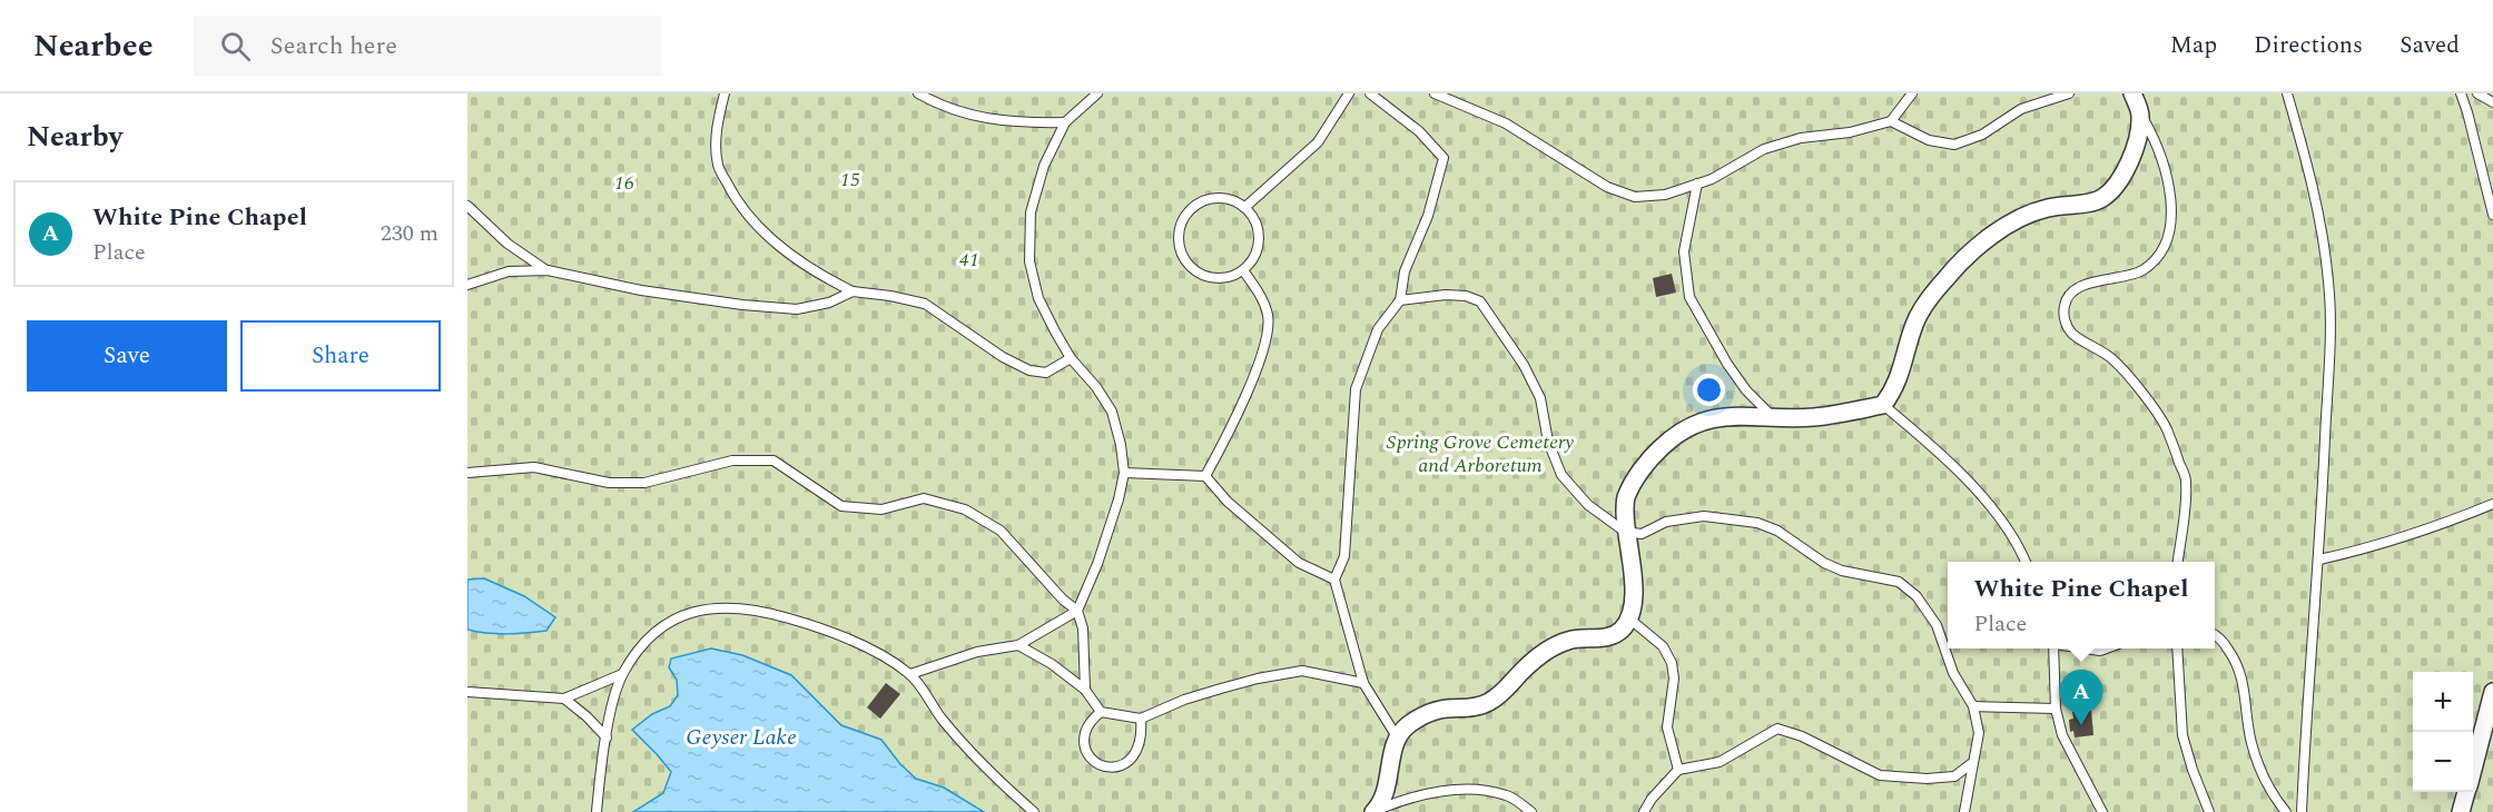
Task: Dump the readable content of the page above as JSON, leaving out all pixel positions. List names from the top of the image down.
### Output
{
  "water": ["Geyser Lake"],
  "parks": [
    "15",
    "16",
    "41",
    "Spring Grove Cemetery and Arboretum"
  ],
  "page": {
    "header": "Nearbee",
    "search": "Search here",
    "nav": ["Map", "Directions", "Saved"],
    "heading": "Nearby",
    "list": [
      {
        "mark": "A",
        "name": "White Pine Chapel",
        "note": "Place",
        "value": "230 m"
      }
    ],
    "buttons": ["Save", "Share"],
    "popup": ["White Pine Chapel", "Place"],
    "pins": "A",
    "map_buttons": ["+", "−"]
  }
}
